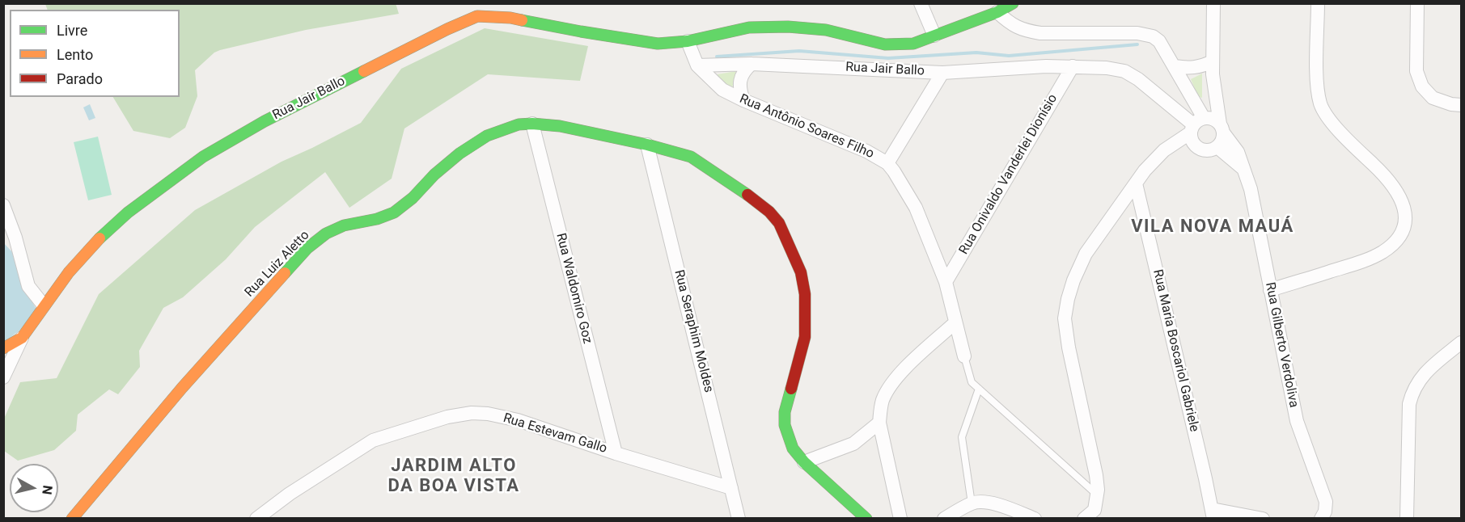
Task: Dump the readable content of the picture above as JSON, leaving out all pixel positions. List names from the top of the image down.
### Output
{
  "streets": {
    "street": [
      "Rua Jair Ballo",
      "Rua Antônio Soares Filho",
      "Rua Onivaldo Vanderlei Dionísio",
      "Rua Luiz Aletto",
      "Rua Waldomiro Goz",
      "Rua Seraphim Moldes",
      "Rua Gilberto Verdoliva",
      "Rua Maria Boscariol Gabriele",
      "Rua Estevam Gallo"
    ]
  },
  "crossings": [
    ["Rua Jair Ballo", "Rua Antônio Soares Filho"],
    ["Rua Jair Ballo", "Rua Onivaldo Vanderlei Dionísio"],
    ["Rua Jair Ballo", "Rua Gilberto Verdoliva"],
    ["Rua Antônio Soares Filho", "Rua Onivaldo Vanderlei Dionísio"],
    ["Rua Luiz Aletto", "Rua Waldomiro Goz"],
    ["Rua Luiz Aletto", "Rua Seraphim Moldes"],
    ["Rua Waldomiro Goz", "Rua Estevam Gallo"],
    ["Rua Seraphim Moldes", "Rua Estevam Gallo"]
  ],
  "districts": ["VILA NOVA MAUÁ", "JARDIM ALTO DA BOA VISTA"],
  "legend": ["Livre", "Lento", "Parado"],
  "north": "right"
}
